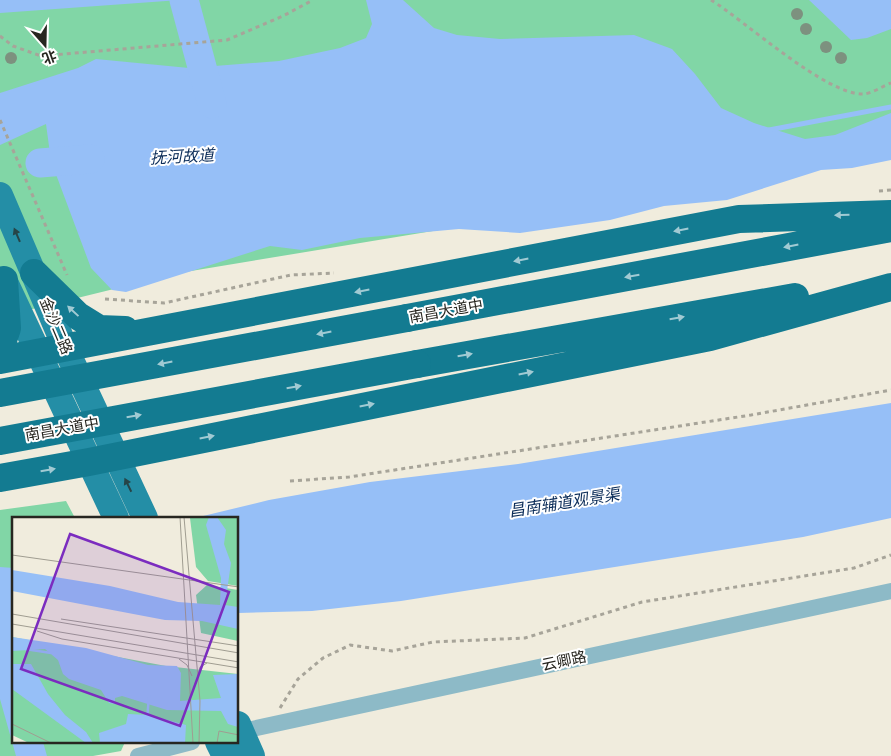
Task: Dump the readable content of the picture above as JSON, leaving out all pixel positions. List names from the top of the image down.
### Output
{
  "streets": {
    "highway": ["南昌大道中"],
    "main road": ["金沙二路"],
    "street": ["云卿路"]
  },
  "water": ["抚河故道", "昌南辅道观景渠"],
  "north": "bottom"
}
